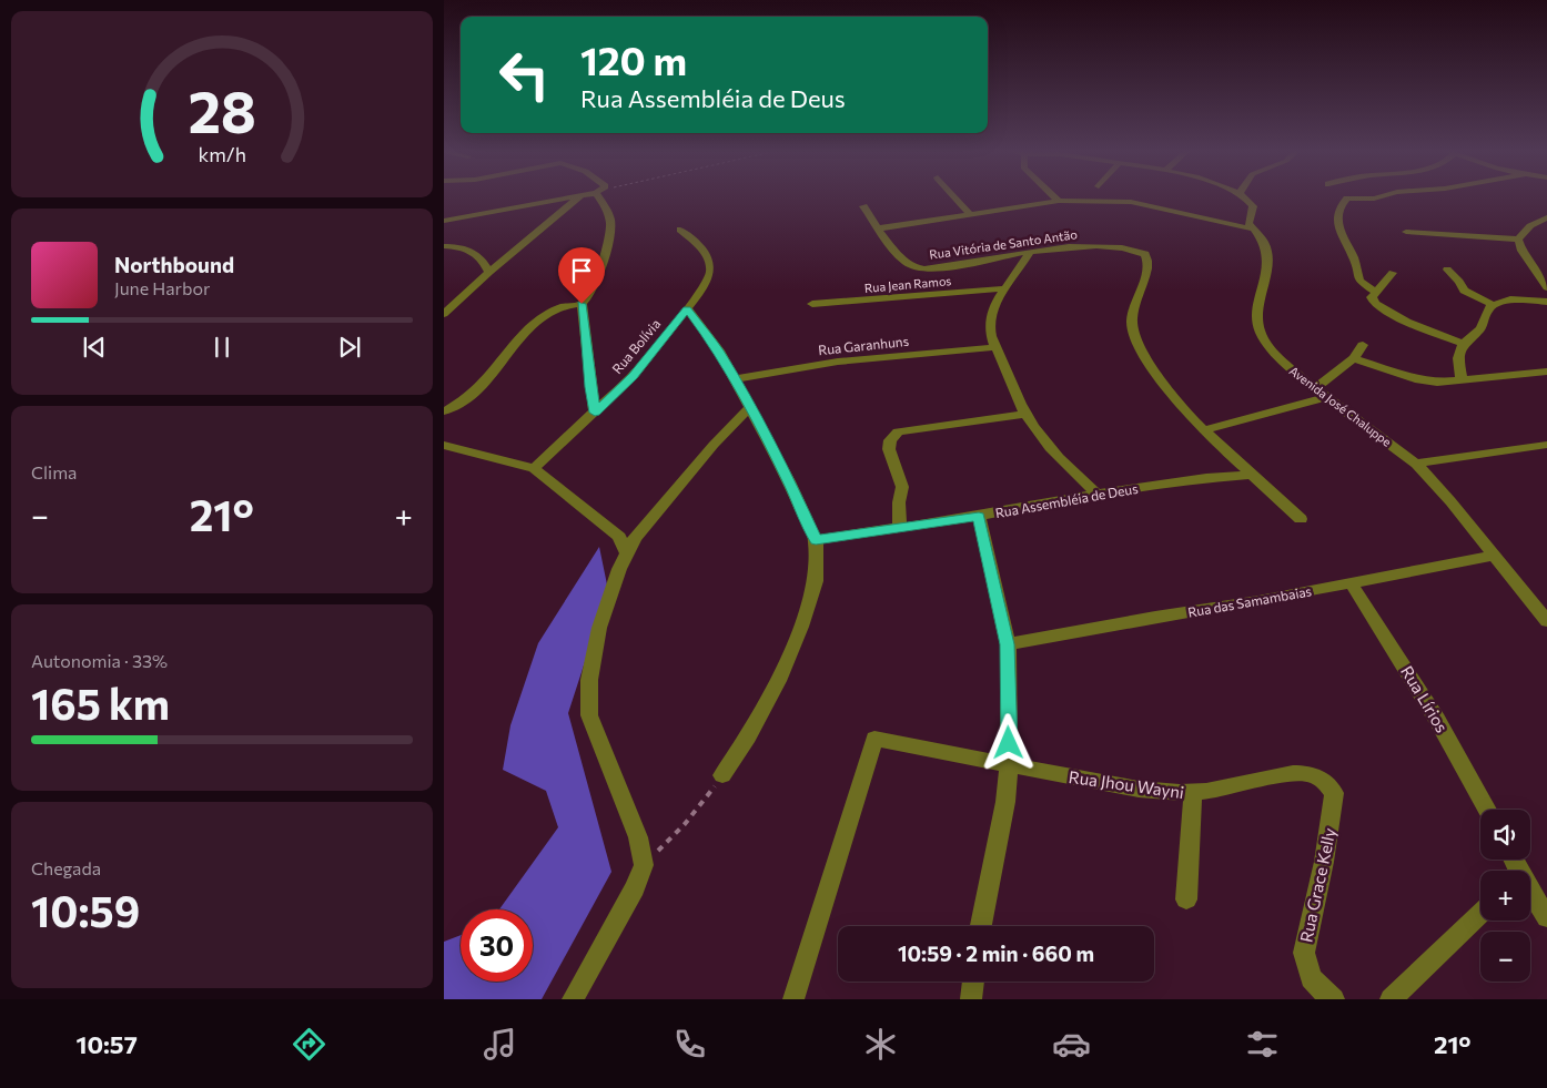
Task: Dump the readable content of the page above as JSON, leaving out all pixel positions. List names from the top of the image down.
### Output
{
  "streets": {
    "street": [
      "Rua Vitória de Santo Antão",
      "Rua Jean Ramos",
      "Rua Garanhuns",
      "Rua Bolívia",
      "Avenida José Chaluppe",
      "Rua Assembléia de Deus",
      "Rua das Samambaias",
      "Rua Lírios",
      "Rua Jhou Wayni",
      "Rua Grace Kelly"
    ]
  },
  "crossings": [
    ["Rua Vitória de Santo Antão", "Rua Assembléia de Deus"],
    ["Avenida José Chaluppe", "Rua das Samambaias"],
    ["Rua das Samambaias", "Rua Lírios"],
    ["Rua Jhou Wayni", "Rua Grace Kelly"]
  ],
  "page": {
    "turn": ["120 m", "Rua Assembléia de Deus"],
    "song": ["Northbound", "June Harbor"],
    "tile": [
      "Clima",
      ["Autonomia · 33%", "165 km"],
      ["Chegada", "10:59"]
    ],
    "heat": ["−", "21°", "+"],
    "map_buttons": ["+", "−"],
    "limit": "30",
    "trip": "10:59 · 2 min · 660 m",
    "tabs": ["10:57", "21°"],
    "gauge": ["28", "km/h"]
  }
}
